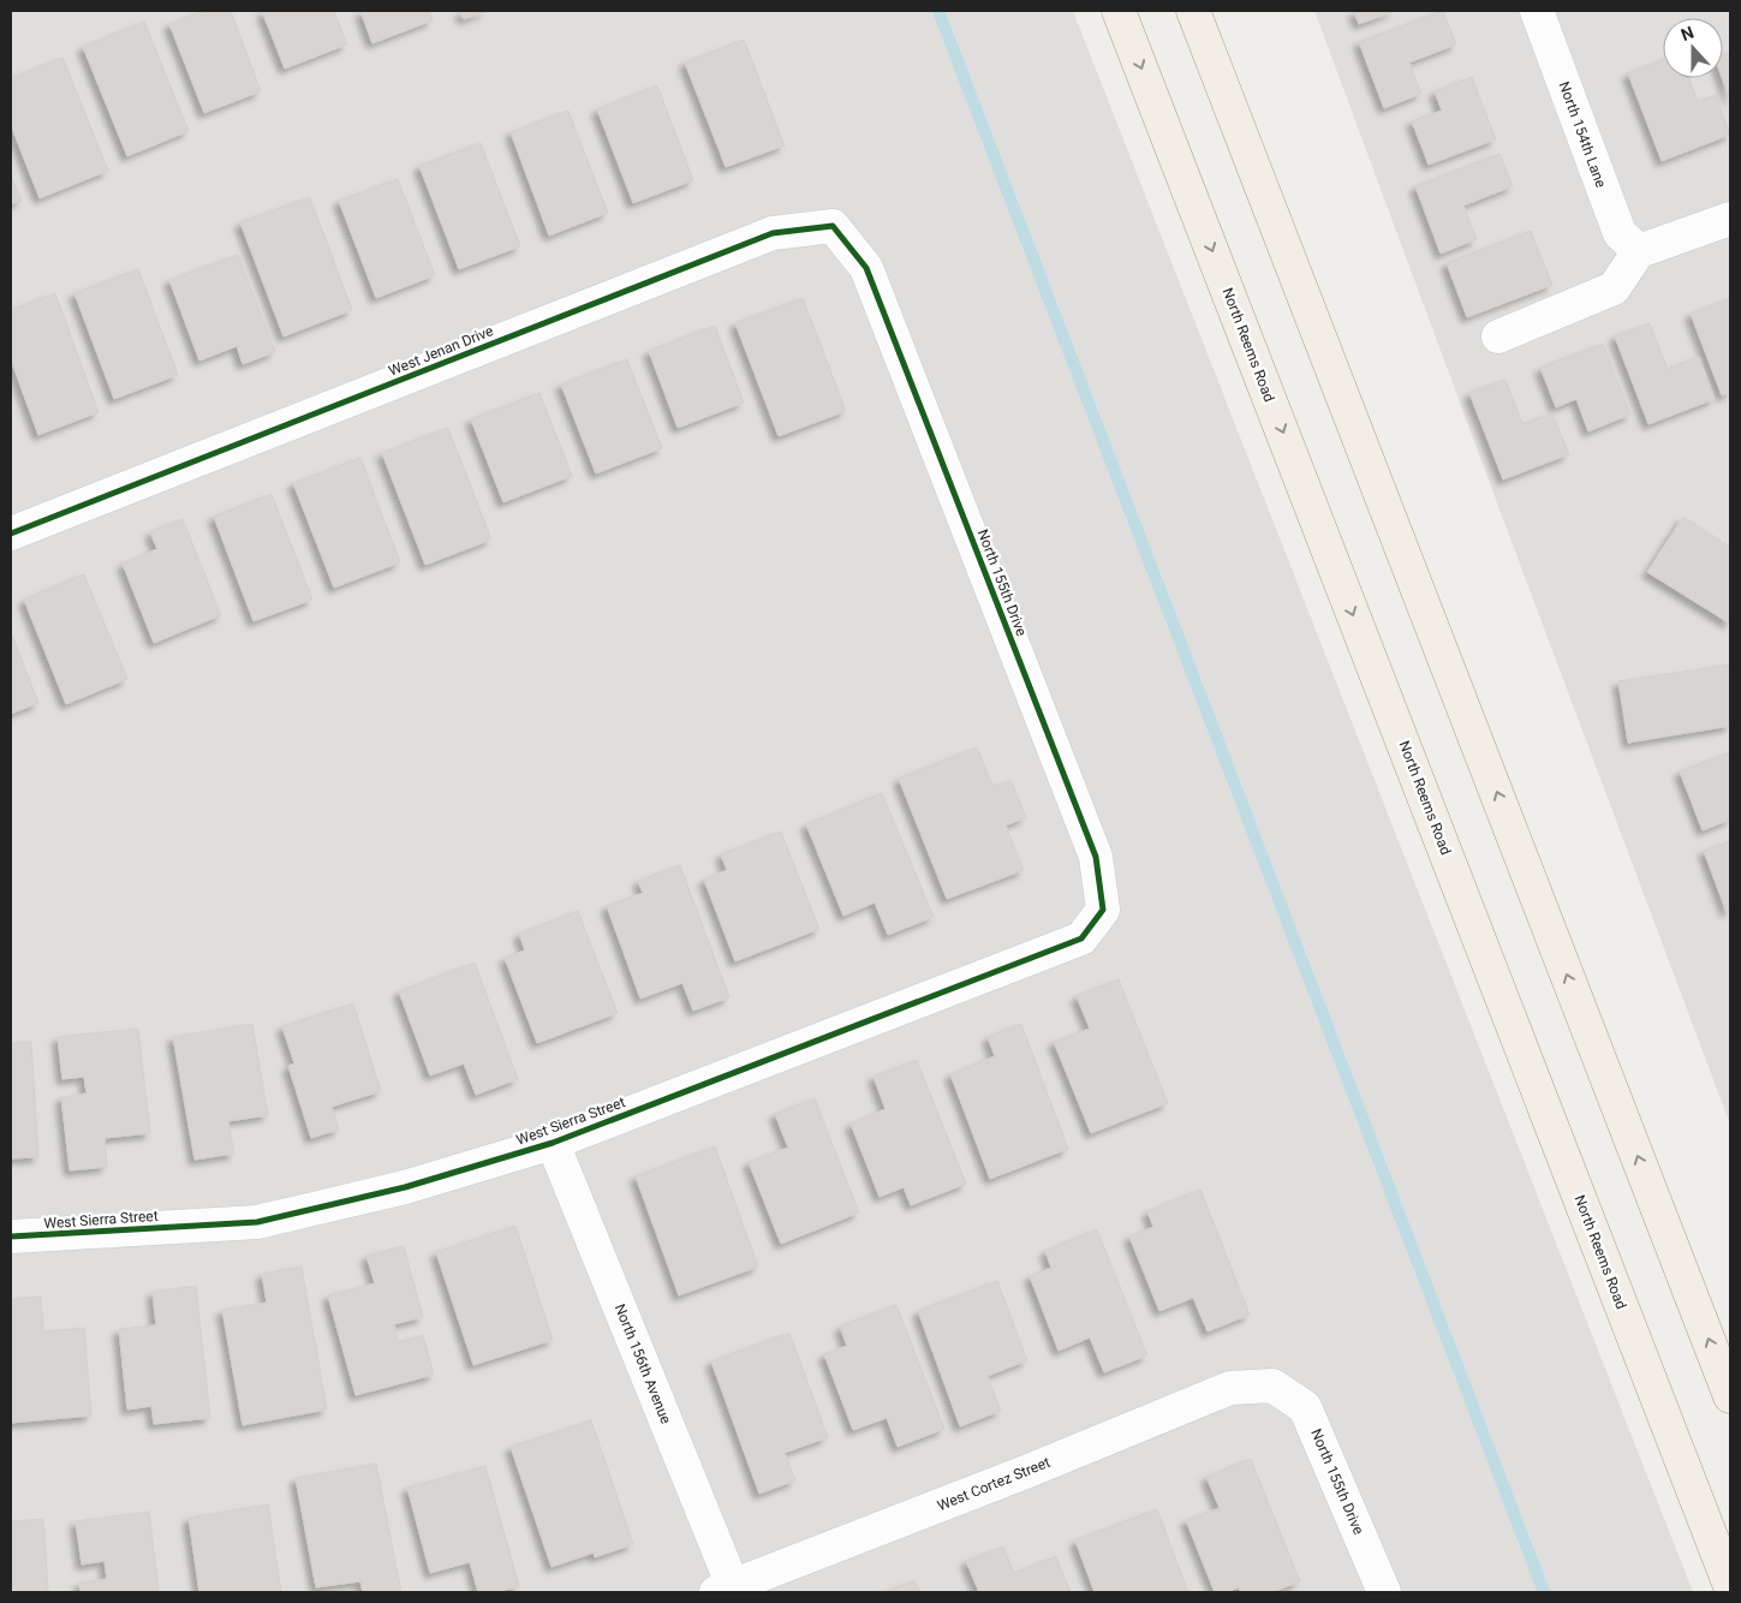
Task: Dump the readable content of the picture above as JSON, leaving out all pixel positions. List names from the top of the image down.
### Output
{
  "streets": {
    "main road": ["North Reems Road"],
    "street": [
      "North 154th Lane",
      "West Jenan Drive",
      "North 155th Drive",
      "West Sierra Street",
      "North 156th Avenue",
      "West Cortez Street"
    ]
  },
  "crossings": [
    ["West Jenan Drive", "North 155th Drive"],
    ["North 155th Drive", "West Sierra Street"],
    ["North 155th Drive", "West Cortez Street"],
    ["West Sierra Street", "North 156th Avenue"],
    ["North 156th Avenue", "West Cortez Street"]
  ],
  "north": "top"
}
